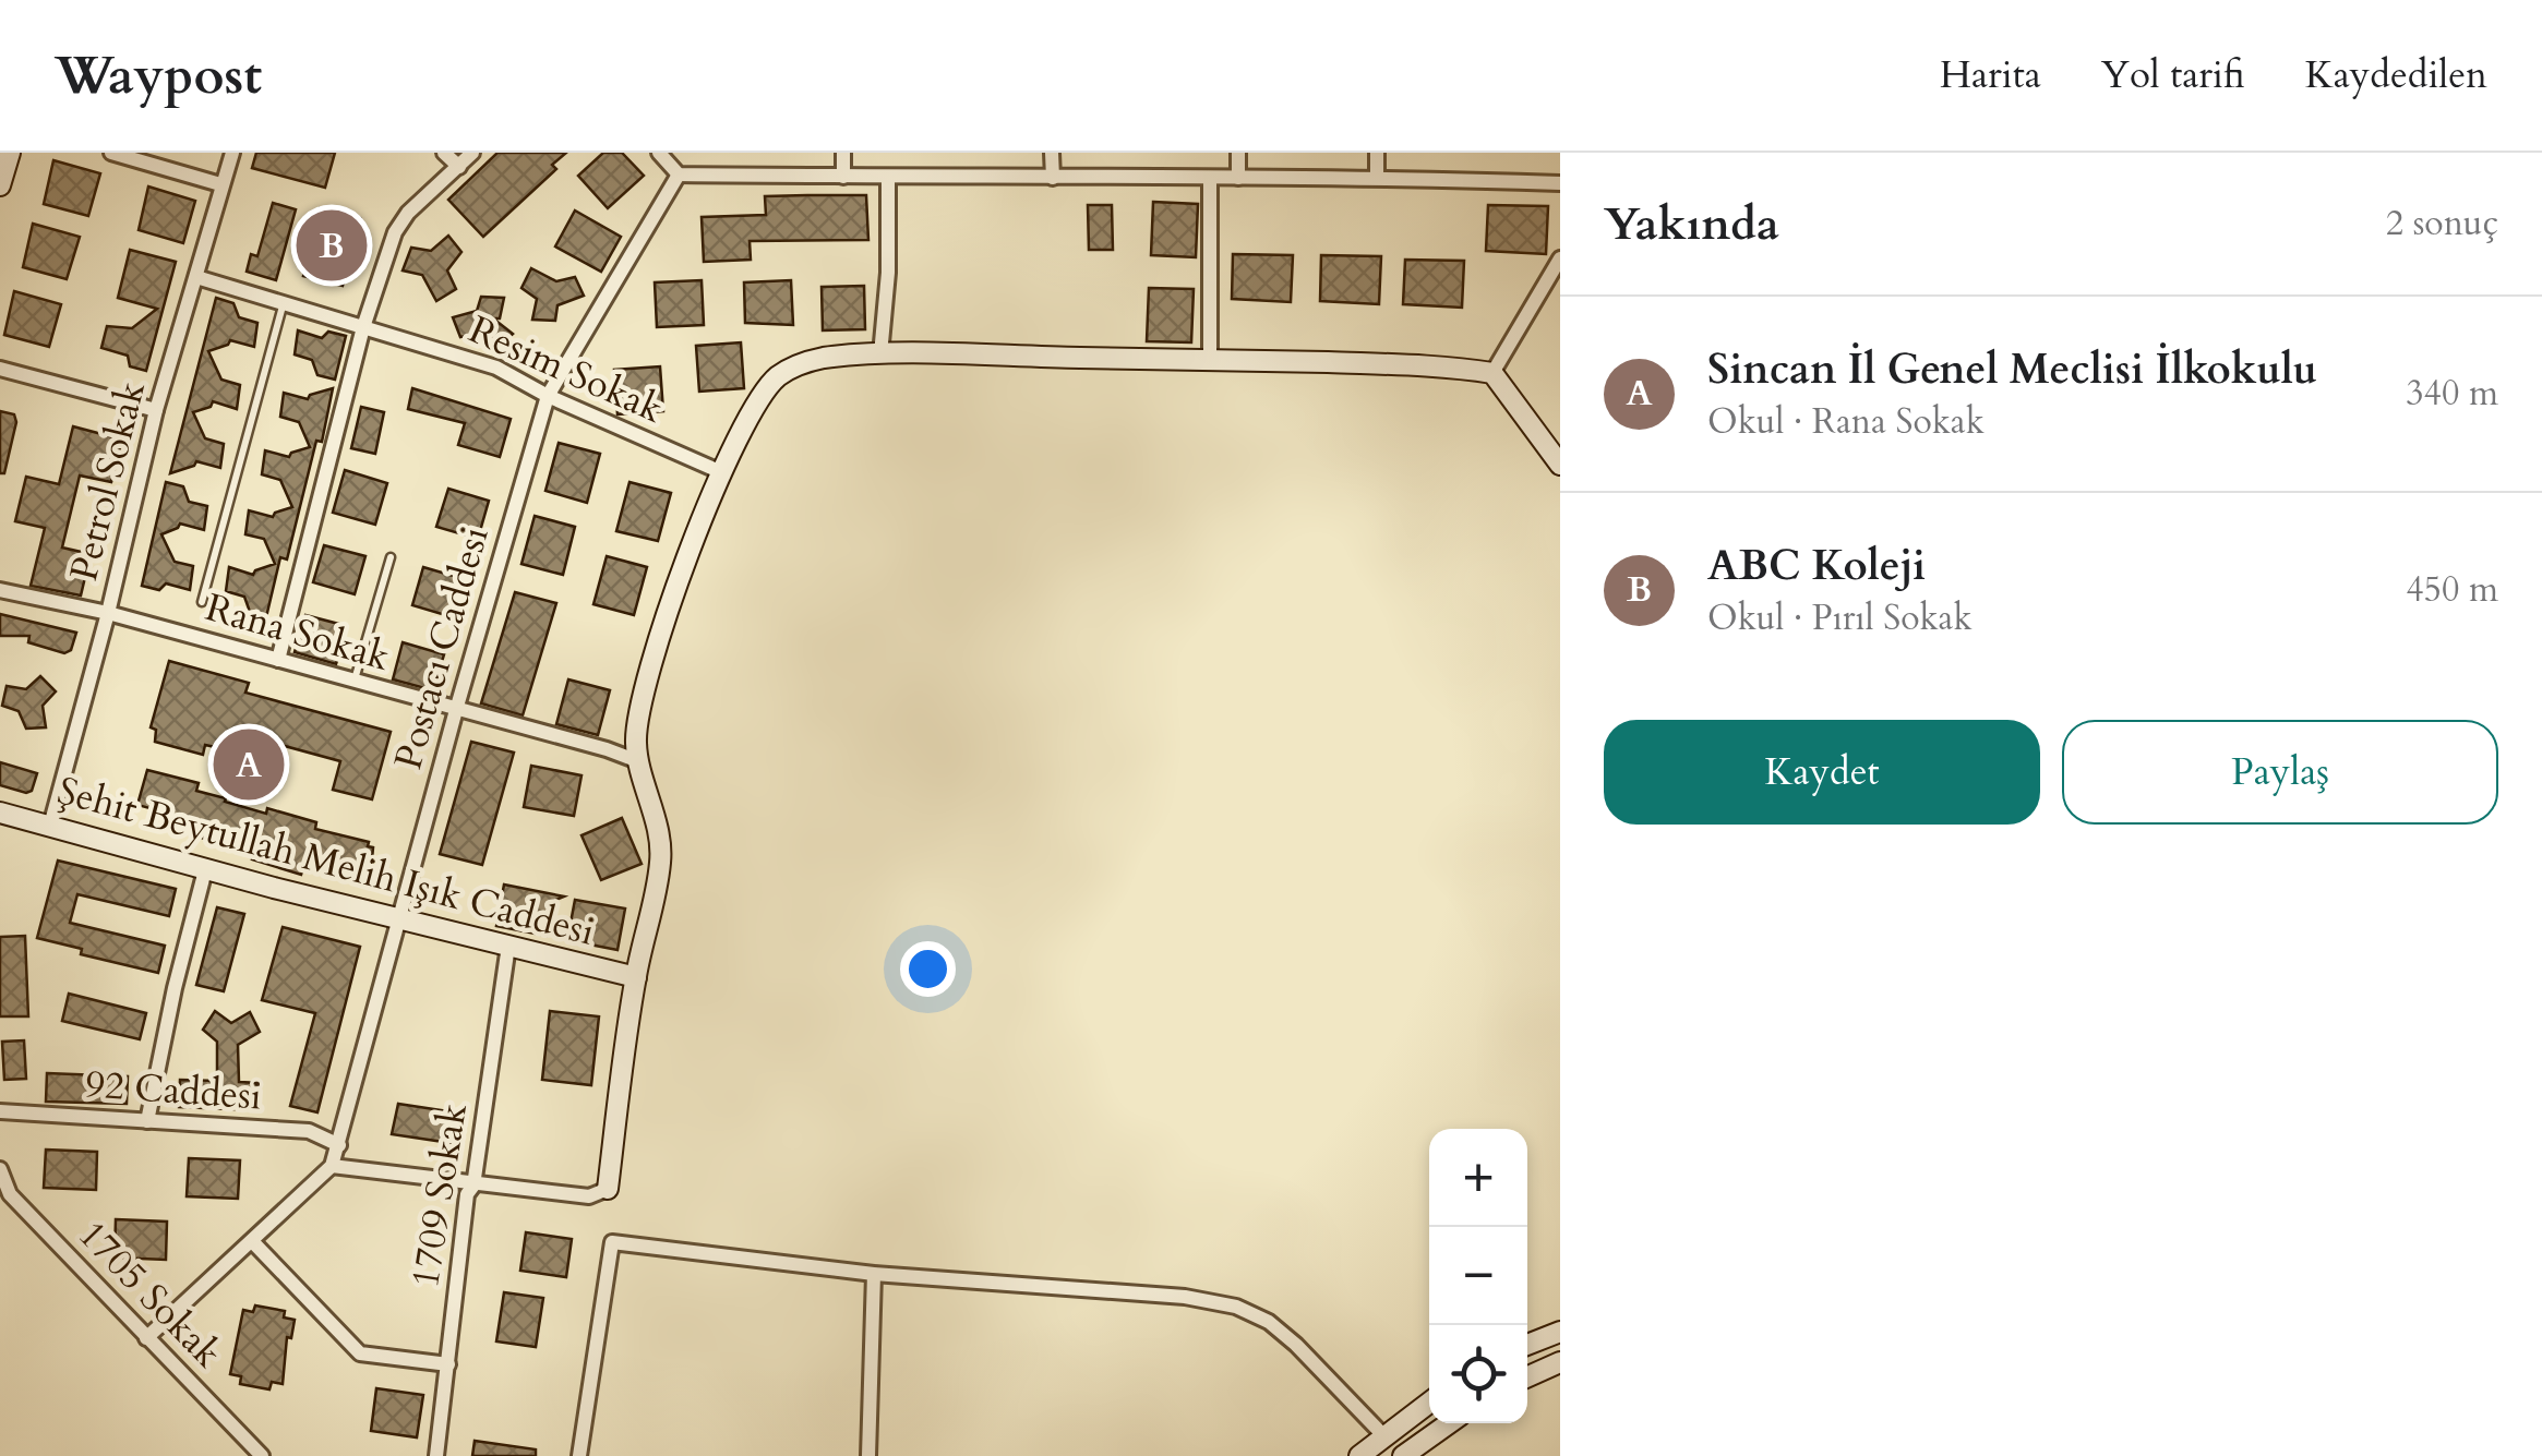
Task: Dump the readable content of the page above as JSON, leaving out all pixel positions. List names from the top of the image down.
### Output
{
  "streets": {
    "street": [
      "Resim Sokak",
      "Petrol Sokak",
      "Rana Sokak",
      "Postacı Caddesi",
      "Şehit Beytullah Melih Işık Caddesi",
      "92 Caddesi",
      "1709 Sokak",
      "1705 Sokak"
    ]
  },
  "crossings": [
    ["Resim Sokak", "Petrol Sokak"],
    ["Resim Sokak", "Postacı Caddesi"],
    ["Petrol Sokak", "Rana Sokak"],
    ["Petrol Sokak", "Şehit Beytullah Melih Işık Caddesi"],
    ["Rana Sokak", "Postacı Caddesi"],
    ["Postacı Caddesi", "Şehit Beytullah Melih Işık Caddesi"],
    ["Postacı Caddesi", "92 Caddesi"],
    ["Şehit Beytullah Melih Işık Caddesi", "1709 Sokak"]
  ],
  "page": {
    "header": "Waypost",
    "nav": ["Harita", "Yol tarifi", "Kaydedilen"],
    "heading": ["Yakında", "2 sonuç"],
    "pins": ["B", "A"],
    "list": [
      {
        "mark": "A",
        "name": "Sincan İl Genel Meclisi İlkokulu",
        "note": "Okul · Rana Sokak",
        "value": "340 m"
      },
      {
        "mark": "B",
        "name": "ABC Koleji",
        "note": "Okul · Pırıl Sokak",
        "value": "450 m"
      }
    ],
    "buttons": ["Kaydet", "Paylaş"],
    "map_buttons": ["+", "−"]
  }
}
